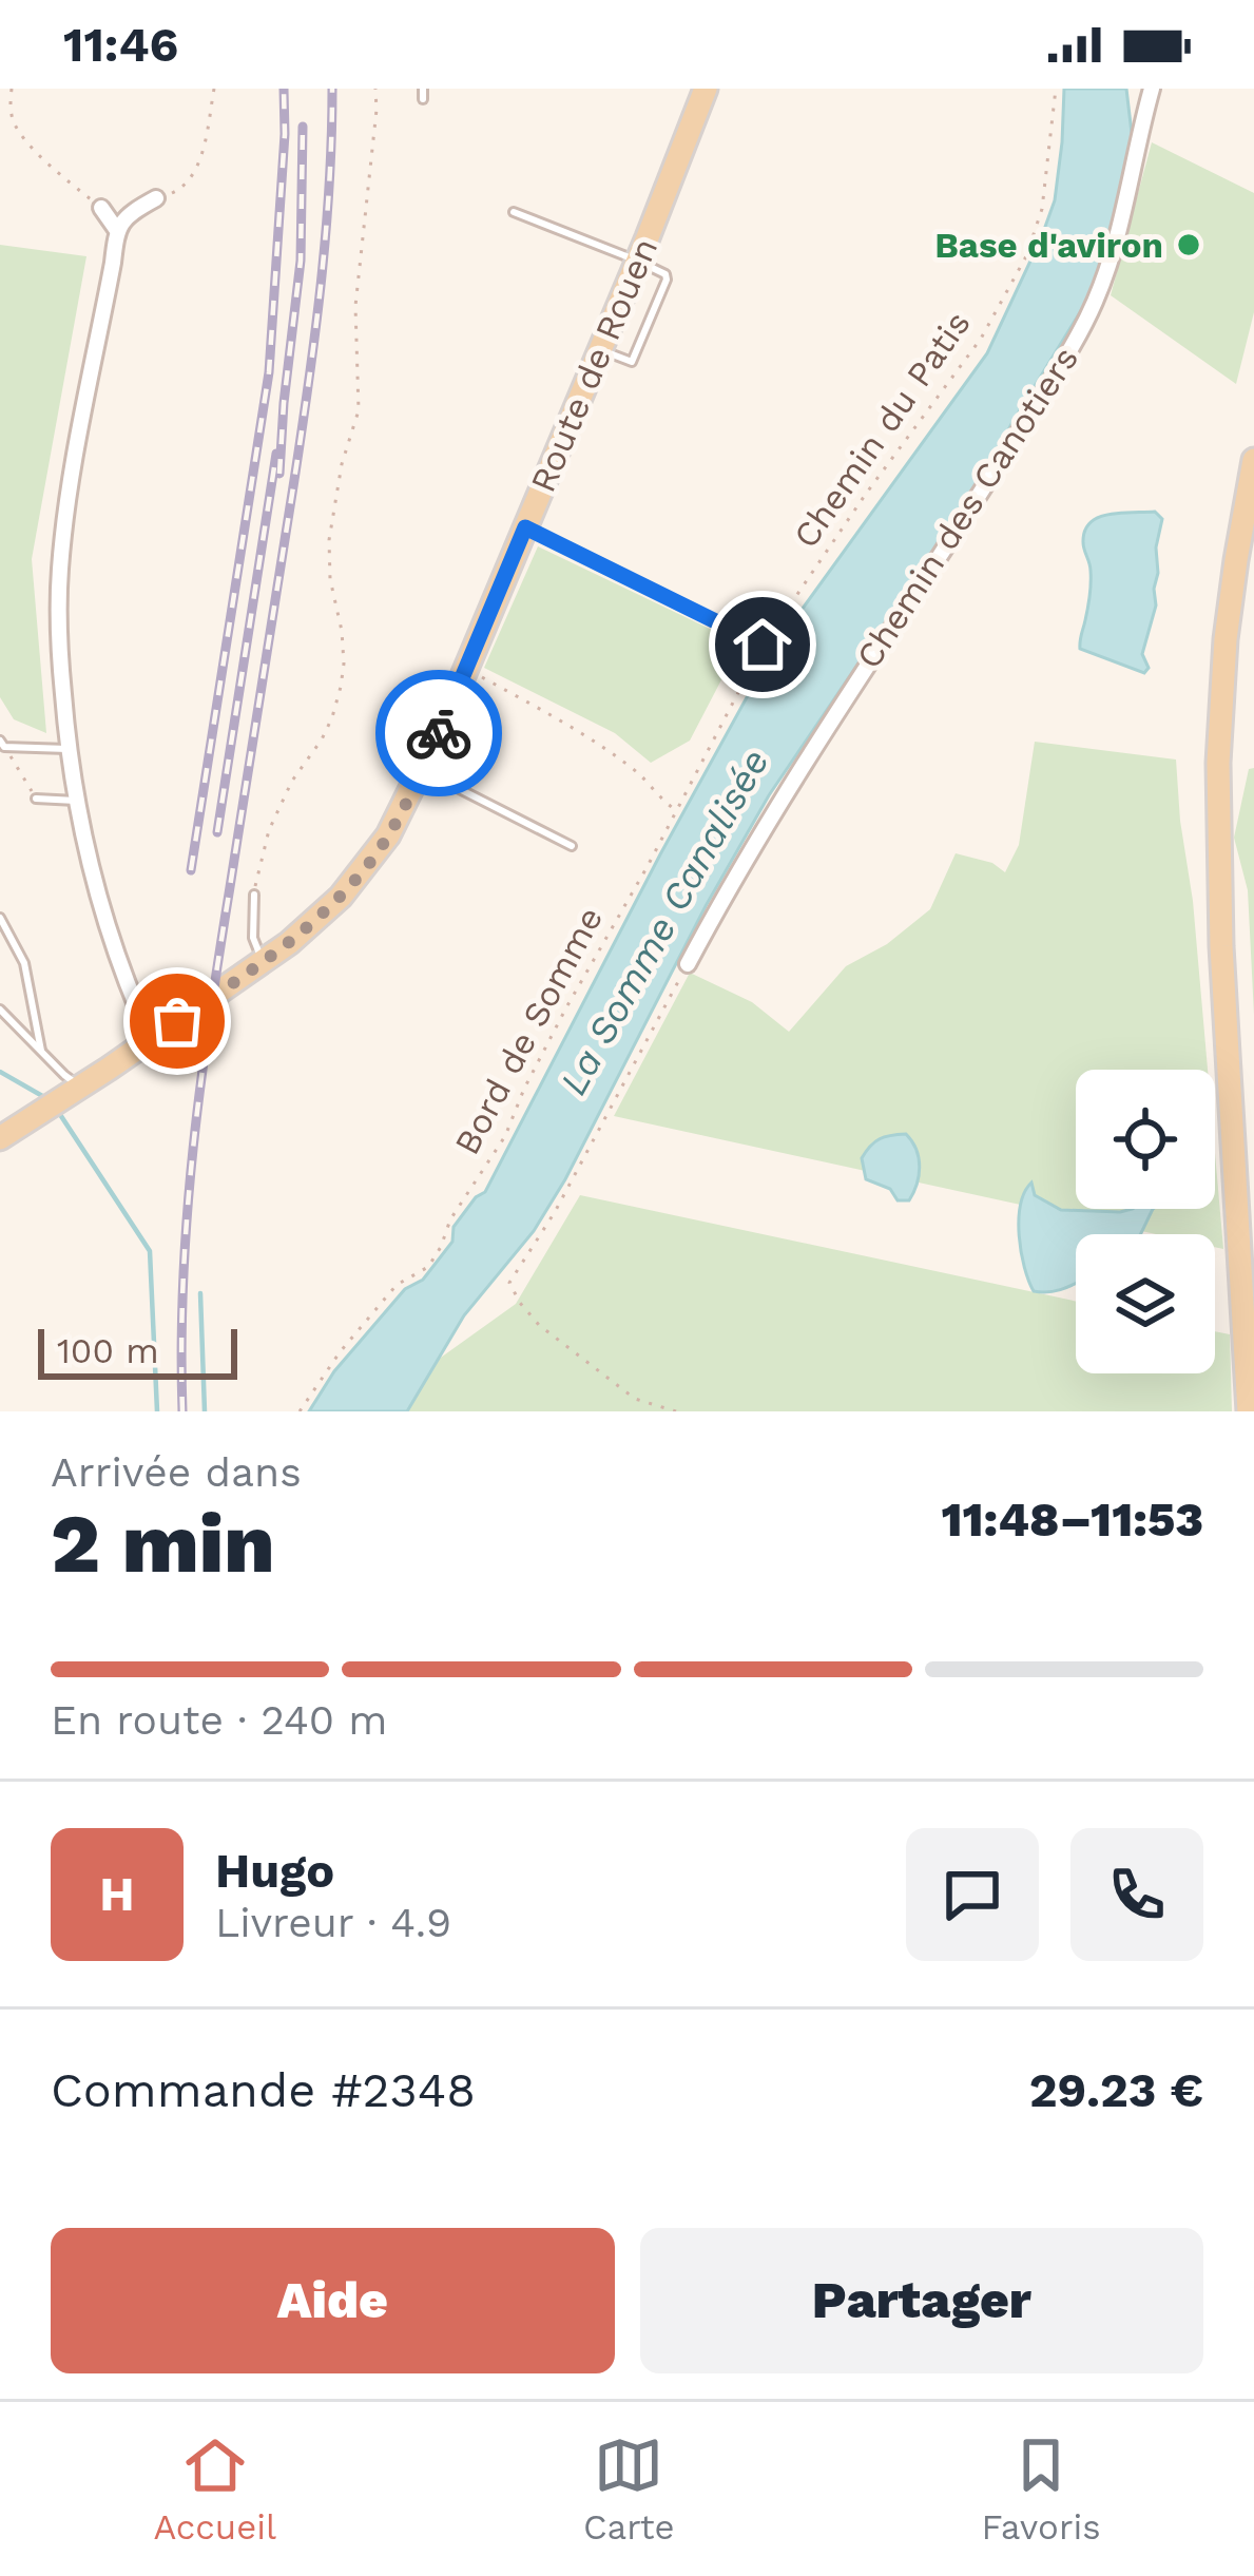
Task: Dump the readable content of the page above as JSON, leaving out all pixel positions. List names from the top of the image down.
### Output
{
  "streets": {
    "main road": ["Route de Rouen"],
    "street": ["Chemin des Canotiers"],
    "path": ["Chemin du Patis", "Bord de Somme"]
  },
  "crossings": [
    ["Chemin du Patis", "Bord de Somme"]
  ],
  "water": ["La Somme Canalisée"],
  "places": ["Base d'aviron"],
  "scale_bar": "100 m",
  "page": {
    "status": "11:46",
    "scale": "100 m",
    "heading": ["2 min", "Arrivée dans", "11:48–11:53"],
    "panel": [
      "Hugo",
      "Livreur · 4.9",
      "Commande #2348",
      "29.23 €"
    ],
    "bar": "En route · 240 m",
    "round": "H",
    "buttons": ["Aide", "Partager"],
    "tabs": ["Accueil", "Carte", "Favoris"]
  }
}
